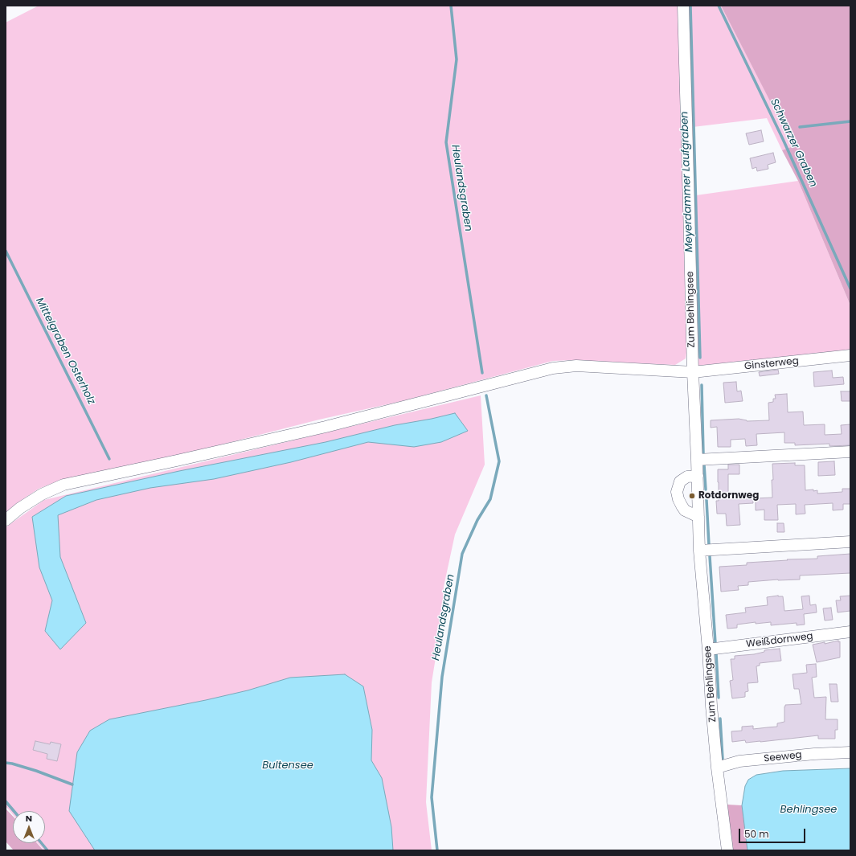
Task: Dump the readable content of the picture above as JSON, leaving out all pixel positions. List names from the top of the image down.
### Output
{
  "streets": {
    "street": [
      "Zum Behlingsee",
      "Ginsterweg",
      "Weißdornweg",
      "Seeweg"
    ]
  },
  "crossings": [
    ["Zum Behlingsee", "Ginsterweg"],
    ["Zum Behlingsee", "Weißdornweg"],
    ["Zum Behlingsee", "Seeweg"]
  ],
  "water": [
    "Schwarzer Graben",
    "Meyerdammer Laufgraben",
    "Heulandsgraben",
    "Mittelgraben Osterholz",
    "Bultensee",
    "Behlingsee"
  ],
  "places": ["Rotdornweg"],
  "scale_bar": "50 m",
  "north": "top"
}
